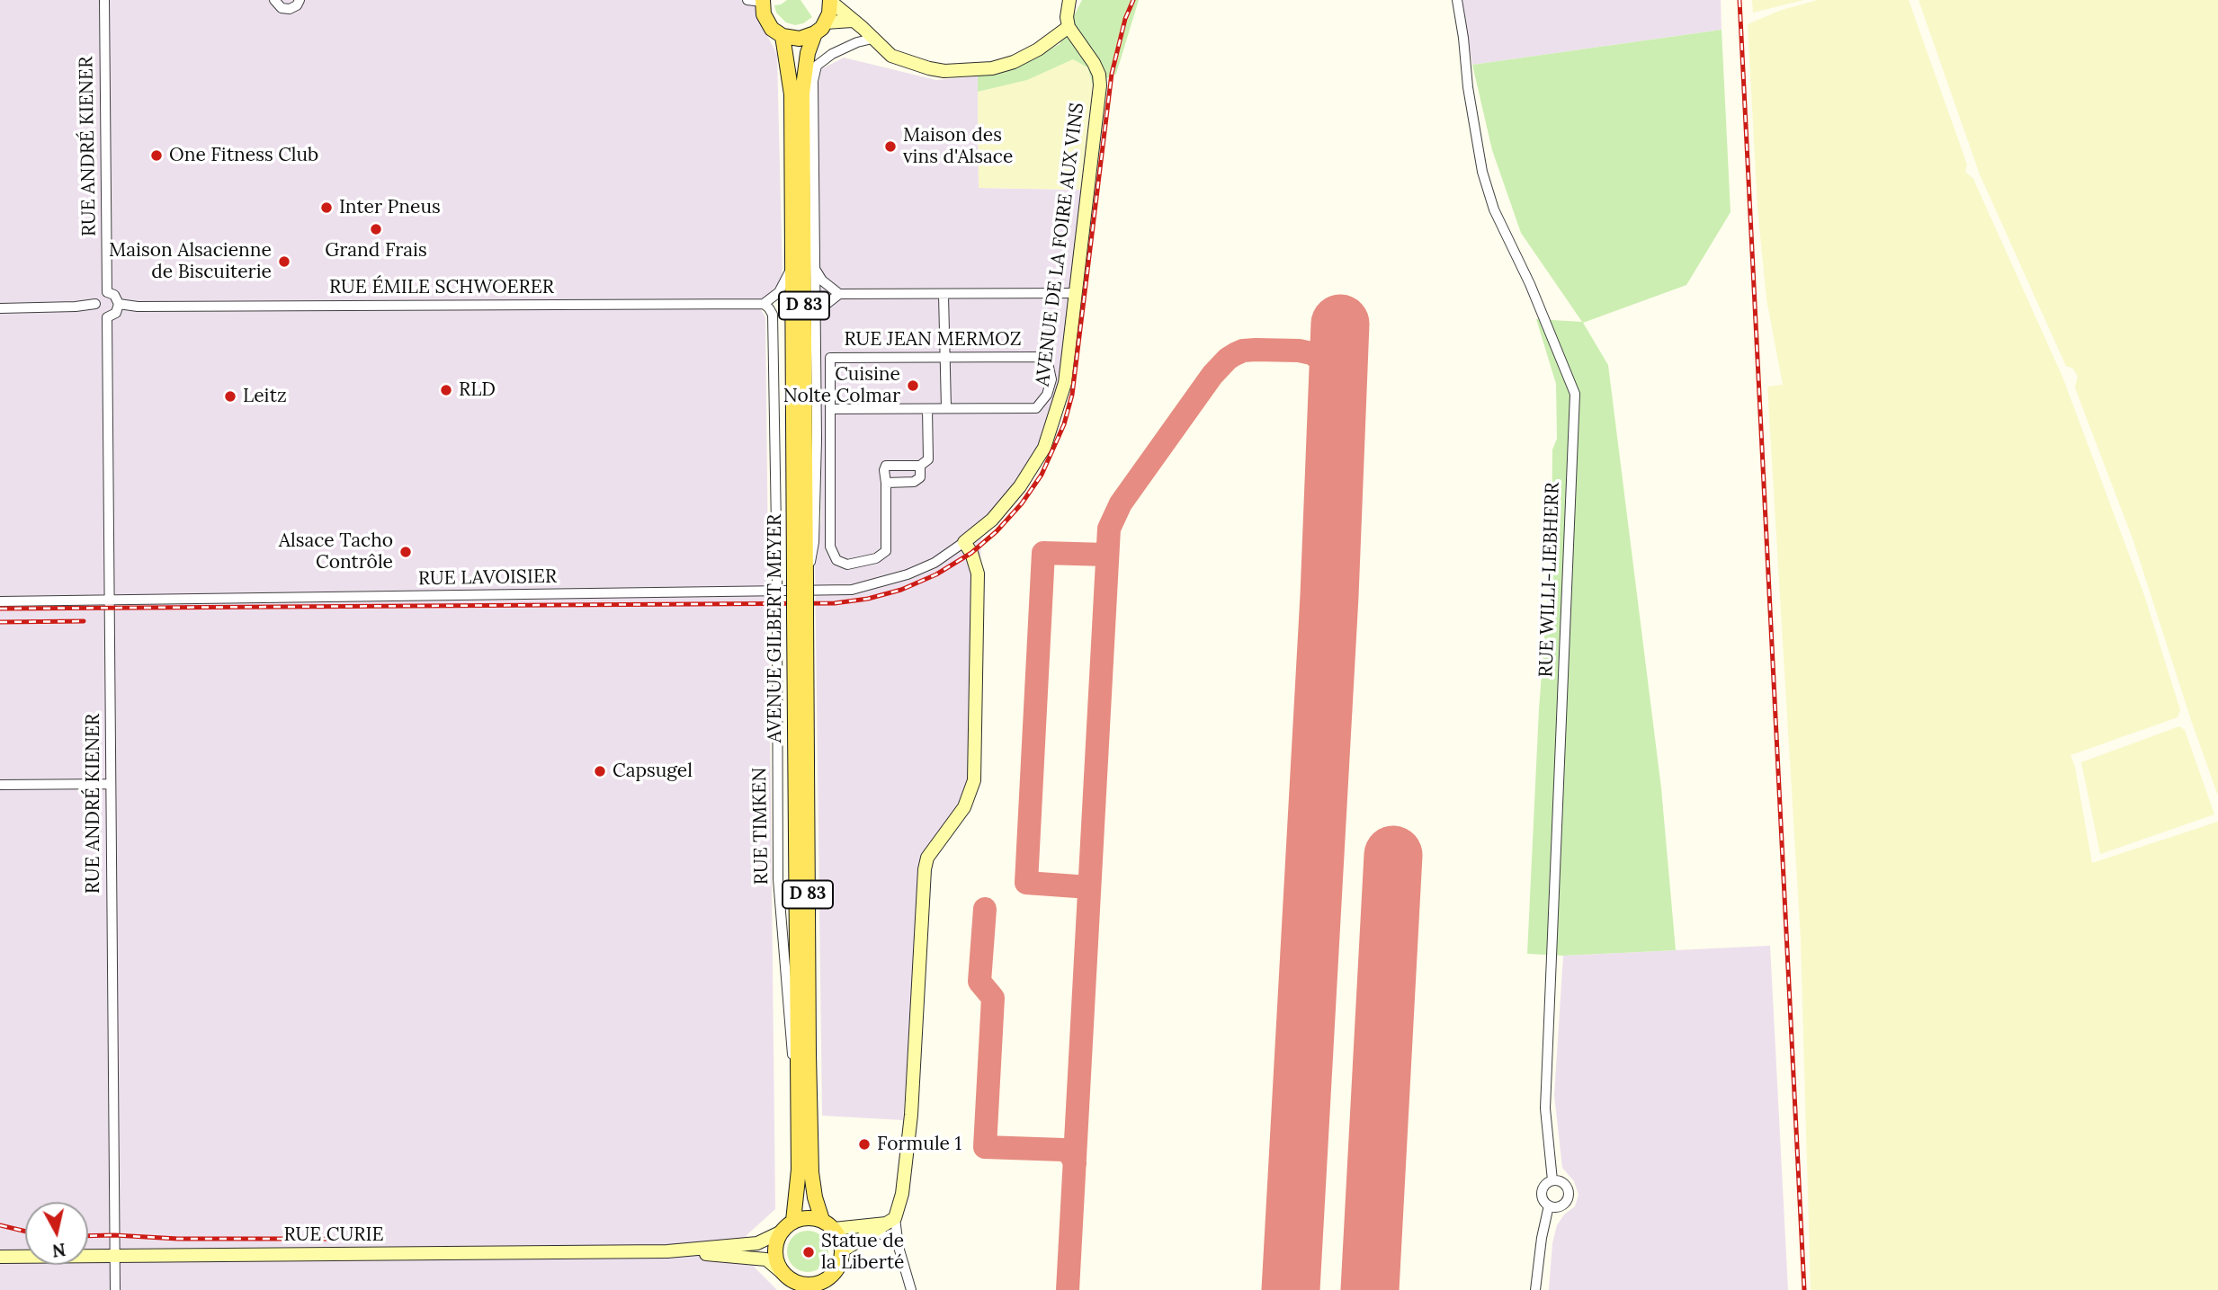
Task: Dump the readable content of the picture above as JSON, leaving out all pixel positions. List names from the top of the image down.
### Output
{
  "streets": {
    "main road": ["D 83", "AVENUE GILBERT MEYER"],
    "street": [
      "RUE ANDRÉ KIENER",
      "AVENUE DE LA FOIRE AUX VINS",
      "RUE ÉMILE SCHWOERER",
      "RUE JEAN MERMOZ",
      "RUE LAVOISIER",
      "RUE WILLI-LIEBHERR",
      "RUE TIMKEN",
      "RUE CURIE"
    ]
  },
  "crossings": [
    ["RUE ANDRÉ KIENER", "RUE ÉMILE SCHWOERER"],
    ["RUE ANDRÉ KIENER", "RUE LAVOISIER"],
    ["RUE ANDRÉ KIENER", "RUE CURIE"],
    ["AVENUE DE LA FOIRE AUX VINS", "RUE LAVOISIER"],
    ["RUE ÉMILE SCHWOERER", "RUE TIMKEN"],
    ["AVENUE GILBERT MEYER", "RUE TIMKEN"],
    ["AVENUE GILBERT MEYER", "RUE CURIE"]
  ],
  "places": [
    "Maison des vins d'Alsace",
    "One Fitness Club",
    "Inter Pneus",
    "Grand Frais",
    "Maison Alsacienne de Biscuiterie",
    "Cuisine Nolte Colmar",
    "RLD",
    "Leitz",
    "Alsace Tacho Contrôle",
    "Capsugel",
    "Formule 1",
    "Statue de la Liberté"
  ],
  "north": "bottom"
}
